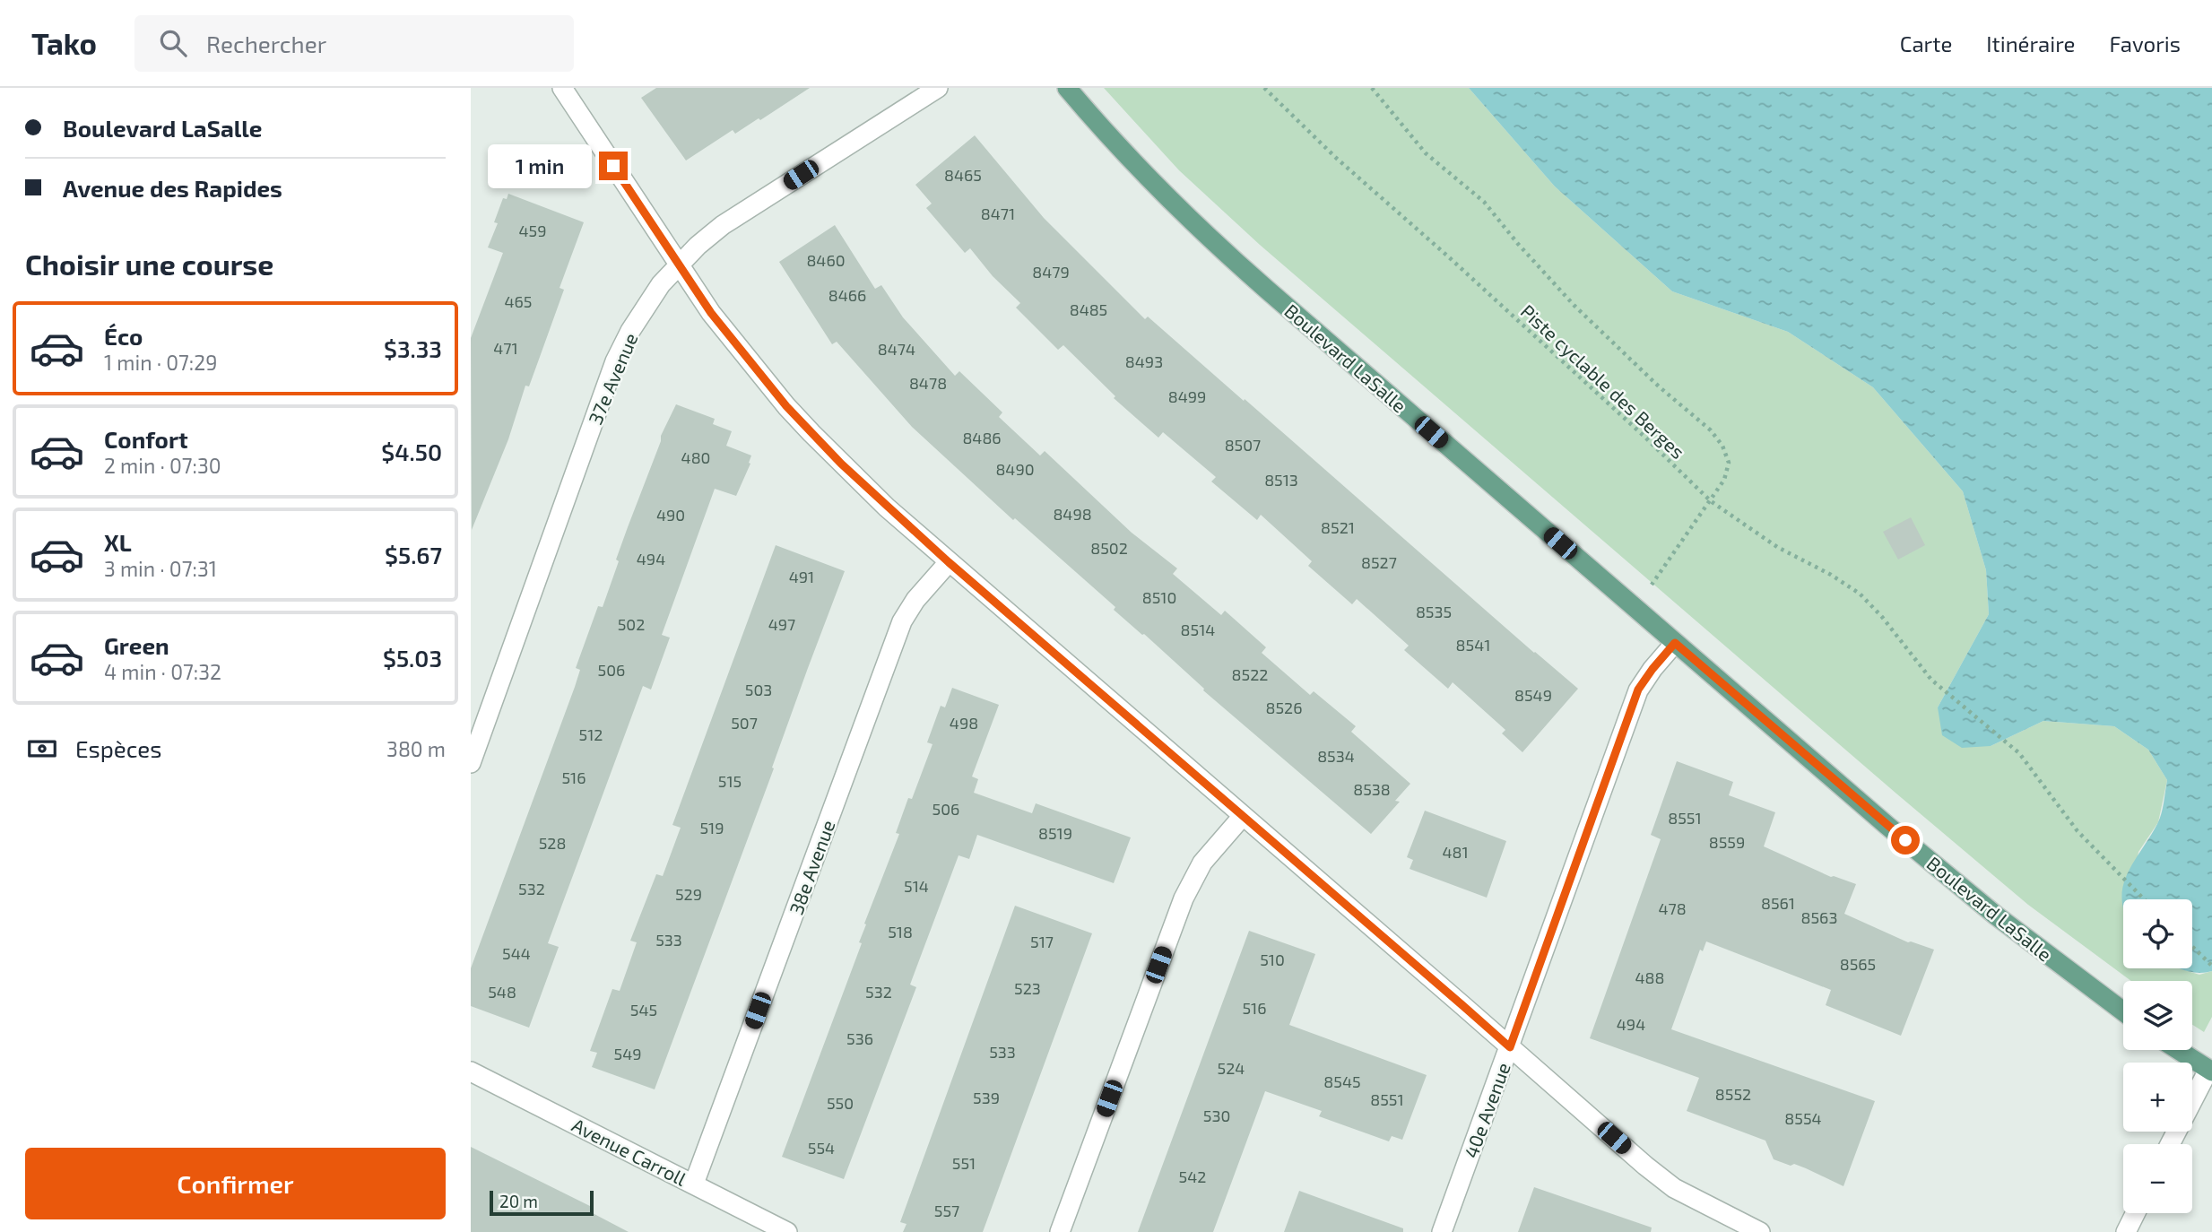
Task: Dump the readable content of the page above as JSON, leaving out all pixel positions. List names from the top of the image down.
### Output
{
  "streets": {
    "main road": ["Boulevard LaSalle"],
    "street": [
      "37e Avenue",
      "38e Avenue",
      "40e Avenue",
      "Avenue Carroll"
    ],
    "path": ["Piste cyclable des Berges"]
  },
  "crossings": [
    ["Boulevard LaSalle", "40e Avenue"],
    ["38e Avenue", "Avenue Carroll"]
  ],
  "house_numbers": [
    "8465",
    "8471",
    "459",
    "8460",
    "8479",
    "8466",
    "465",
    "8485",
    "471",
    "8474",
    "8493",
    "8478",
    "8499",
    "8486",
    "8507",
    "480",
    "8490",
    "8513",
    "8498",
    "490",
    "8521",
    "8502",
    "494",
    "8527",
    "491",
    "8510",
    "8535",
    "502",
    "497",
    "8514",
    "8541",
    "506",
    "8522",
    "503",
    "8549",
    "8526",
    "507",
    "498",
    "512",
    "8534",
    "516",
    "515",
    "8538",
    "506",
    "8551",
    "519",
    "8519",
    "8559",
    "528",
    "481",
    "514",
    "532",
    "529",
    "8561",
    "478",
    "8563",
    "518",
    "533",
    "517",
    "544",
    "510",
    "8565",
    "488",
    "523",
    "548",
    "532",
    "516",
    "545",
    "494",
    "536",
    "533",
    "549",
    "524",
    "8545",
    "8552",
    "539",
    "8551",
    "550",
    "530",
    "8554",
    "554",
    "551",
    "542",
    "557"
  ],
  "scale_bar": "20 m",
  "page": {
    "header": "Tako",
    "search": "Rechercher",
    "nav": ["Carte", "Itinéraire", "Favoris"],
    "banner": ["Boulevard LaSalle", "Avenue des Rapides"],
    "bubble": "1 min",
    "heading": "Choisir une course",
    "list": [
      {
        "name": "Éco",
        "note": "1 min · 07:29",
        "value": "$3.33"
      },
      {
        "name": "Confort",
        "note": "2 min · 07:30",
        "value": "$4.50"
      },
      {
        "name": "XL",
        "note": "3 min · 07:31",
        "value": "$5.67"
      },
      {
        "name": "Green",
        "note": "4 min · 07:32",
        "value": "$5.03"
      }
    ],
    "pay": ["Espèces", "380 m"],
    "map_buttons": ["+", "−"],
    "buttons": "Confirmer",
    "scale": "20 m"
  }
}
